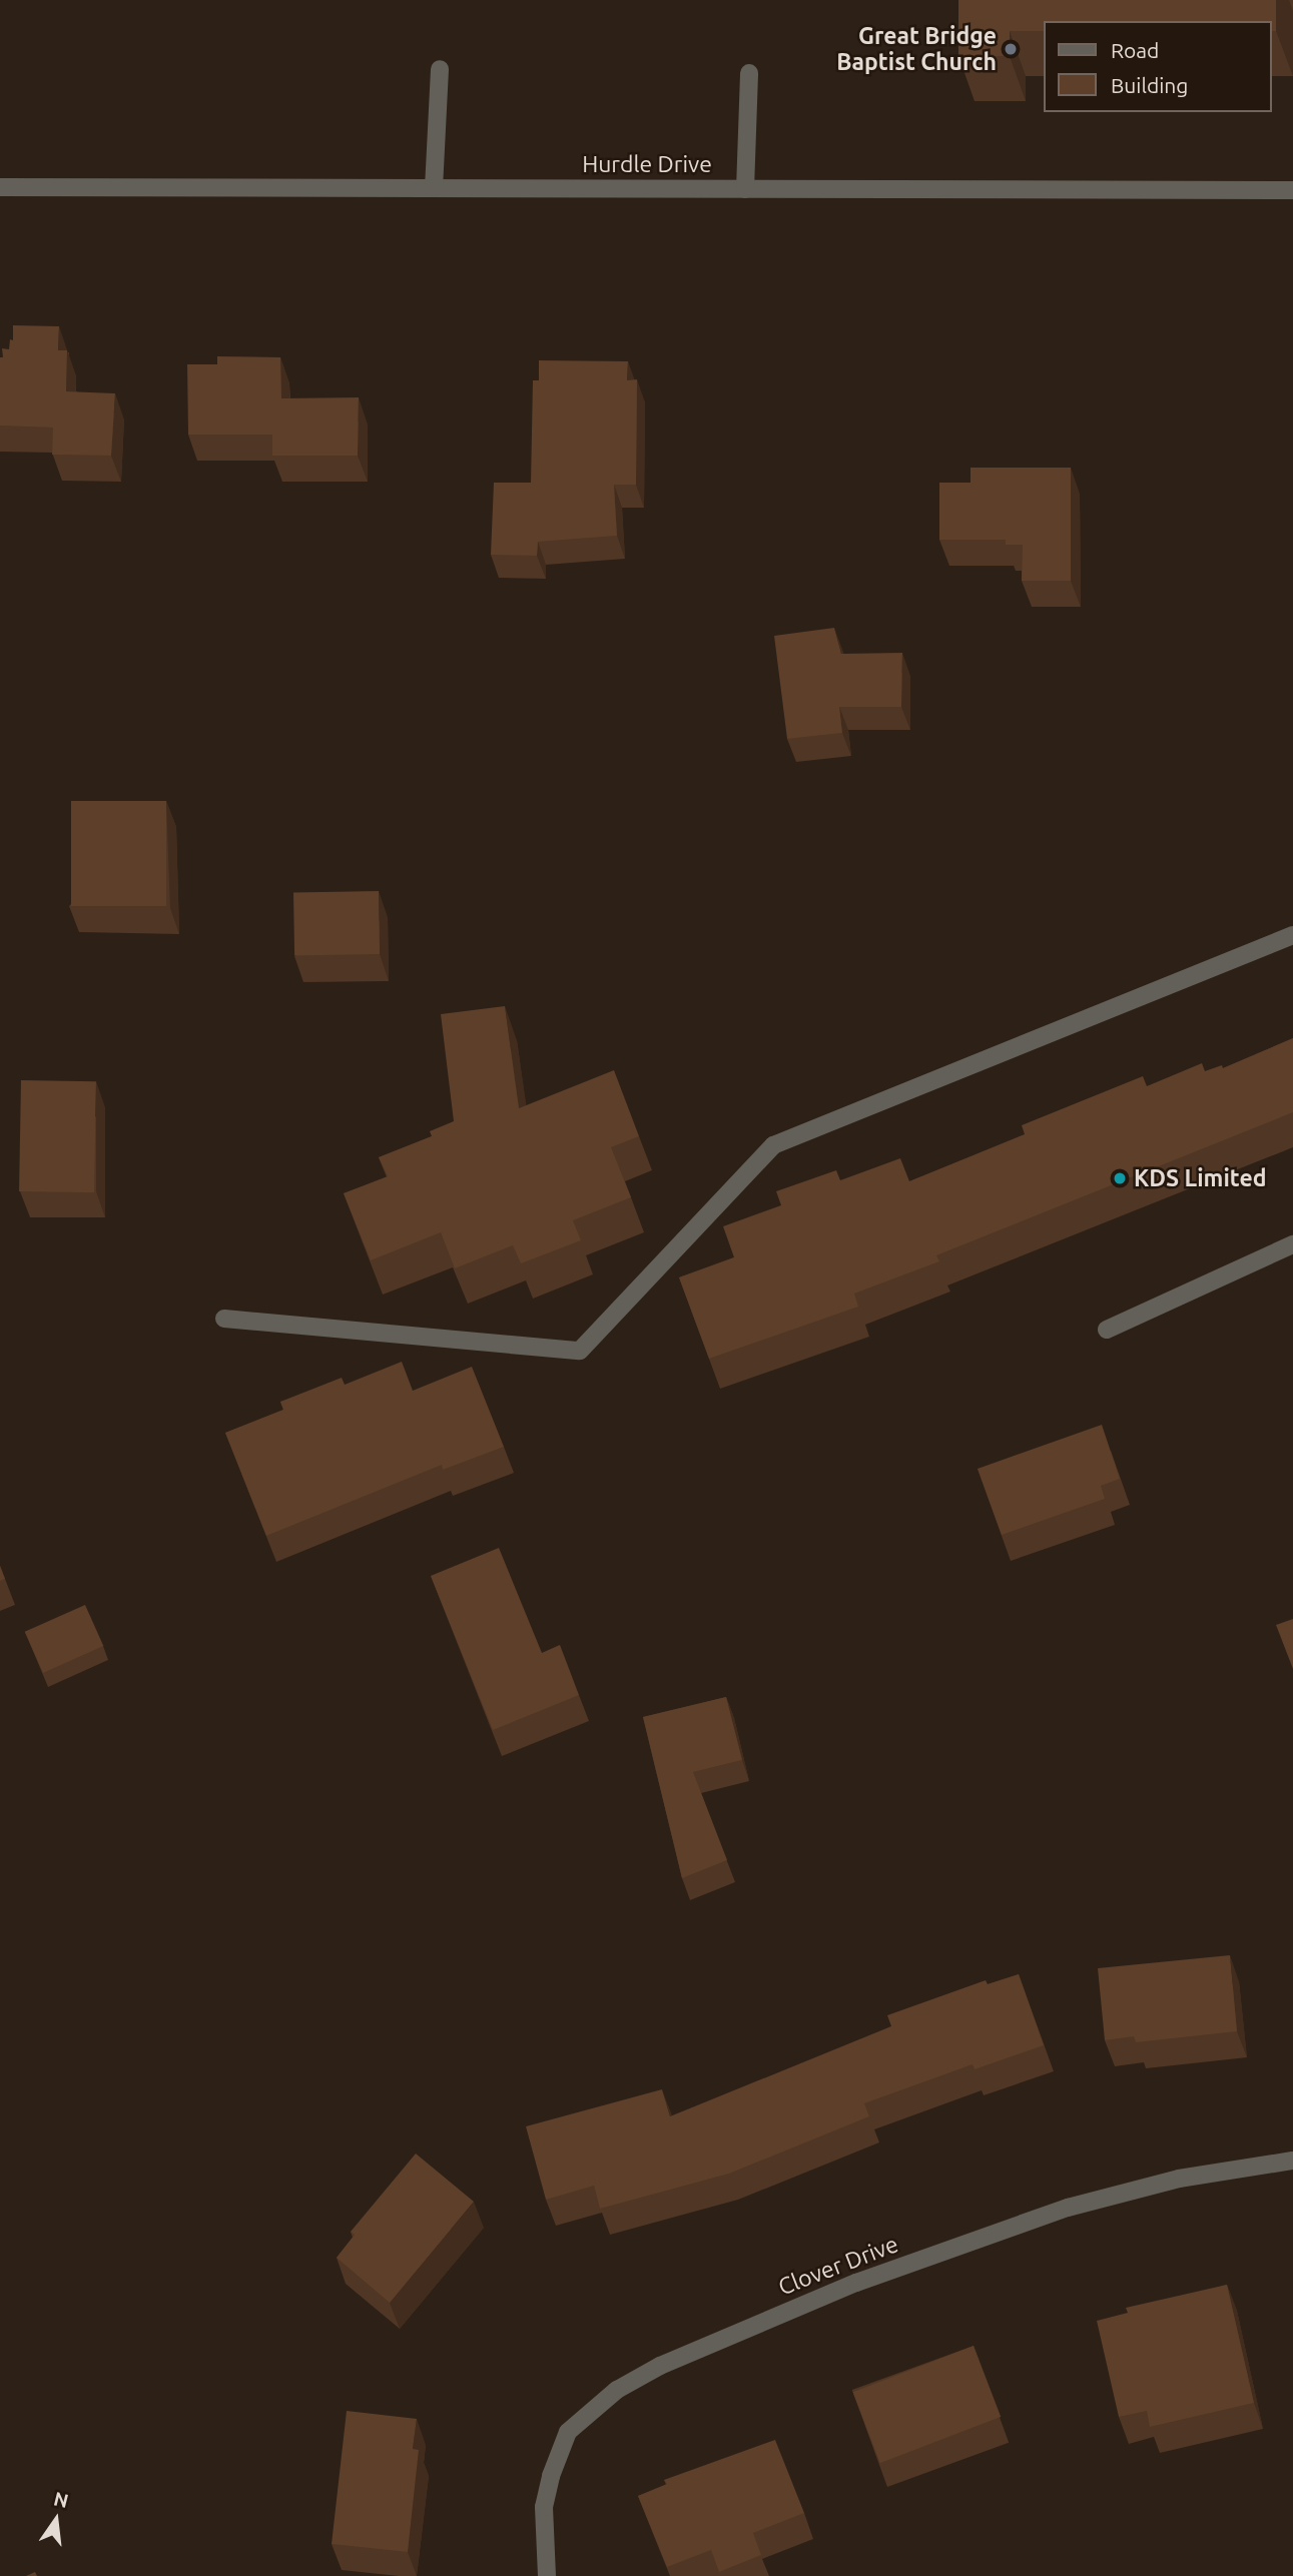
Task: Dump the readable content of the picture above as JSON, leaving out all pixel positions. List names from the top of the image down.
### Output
{
  "streets": {
    "street": ["Hurdle Drive", "Clover Drive"]
  },
  "places": ["Great Bridge Baptist Church", "KDS Limited"],
  "legend": ["Road", "Building"],
  "north": "top"
}
